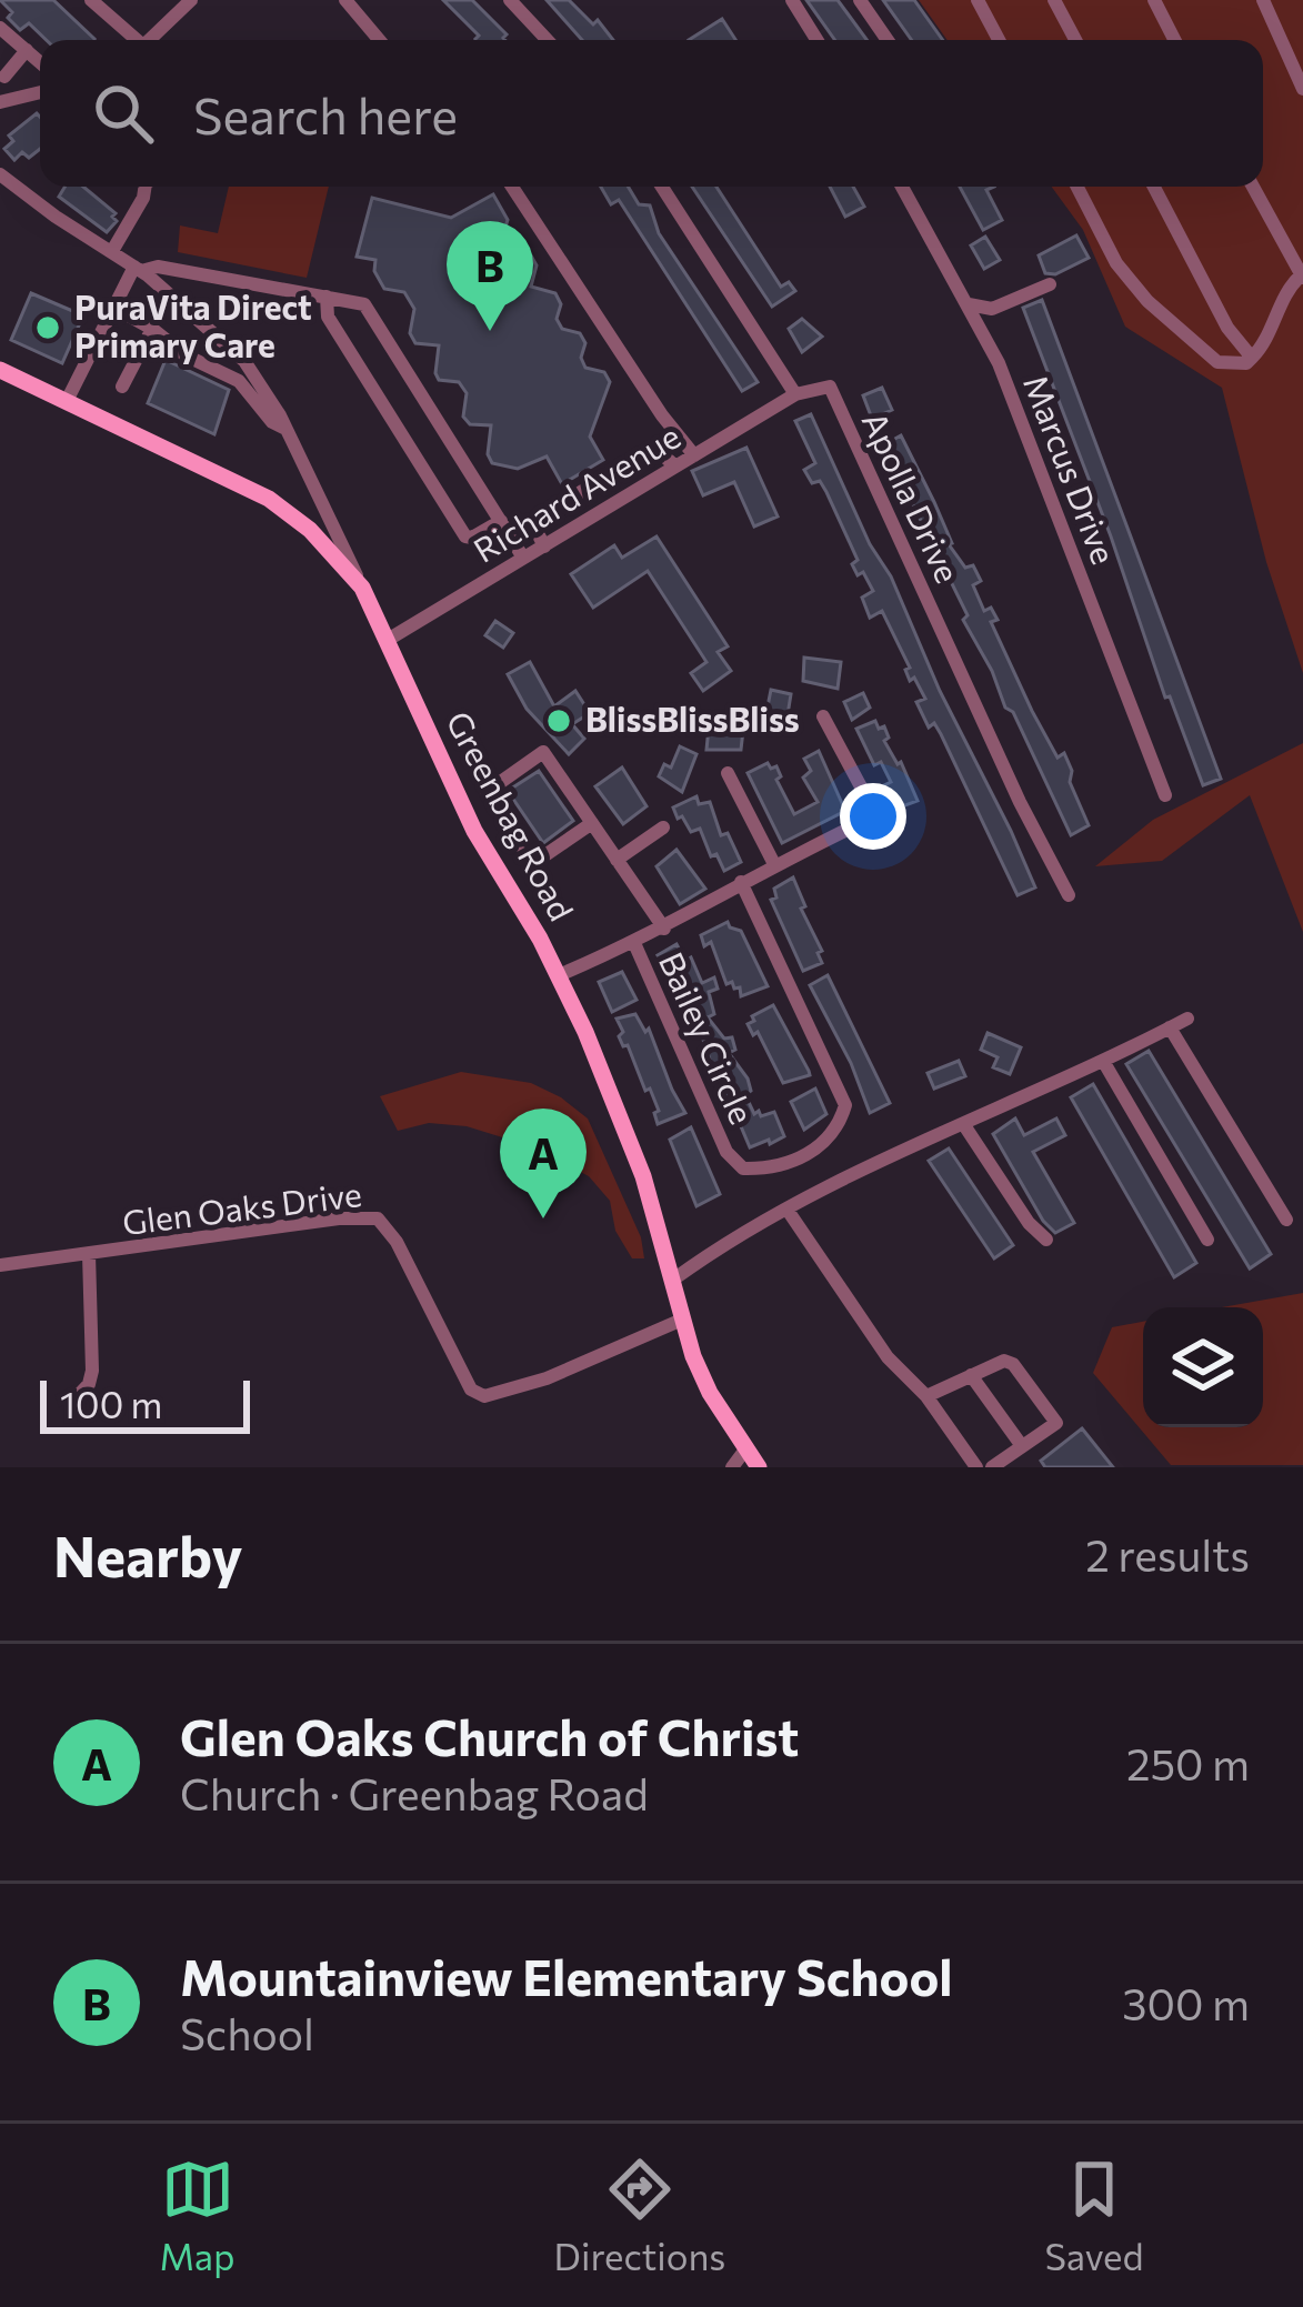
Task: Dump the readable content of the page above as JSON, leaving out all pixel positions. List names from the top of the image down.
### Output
{
  "streets": {
    "main road": ["Greenbag Road"],
    "street": [
      "Marcus Drive",
      "Richard Avenue",
      "Apolla Drive",
      "Bailey Circle",
      "Glen Oaks Drive"
    ]
  },
  "crossings": [
    ["Richard Avenue", "Apolla Drive"],
    ["Richard Avenue", "Greenbag Road"],
    ["Greenbag Road", "Glen Oaks Drive"]
  ],
  "places": ["PuraVita Direct Primary Care", "BlissBlissBliss"],
  "scale_bar": "100 m",
  "page": {
    "search": "Search here",
    "pins": ["B", "A"],
    "scale": "100 m",
    "heading": ["Nearby", "2 results"],
    "list": [
      {
        "mark": "A",
        "name": "Glen Oaks Church of Christ",
        "note": "Church · Greenbag Road",
        "value": "250 m"
      },
      {
        "mark": "B",
        "name": "Mountainview Elementary School",
        "note": "School",
        "value": "300 m"
      }
    ],
    "nav": ["Map", "Directions", "Saved"]
  }
}
